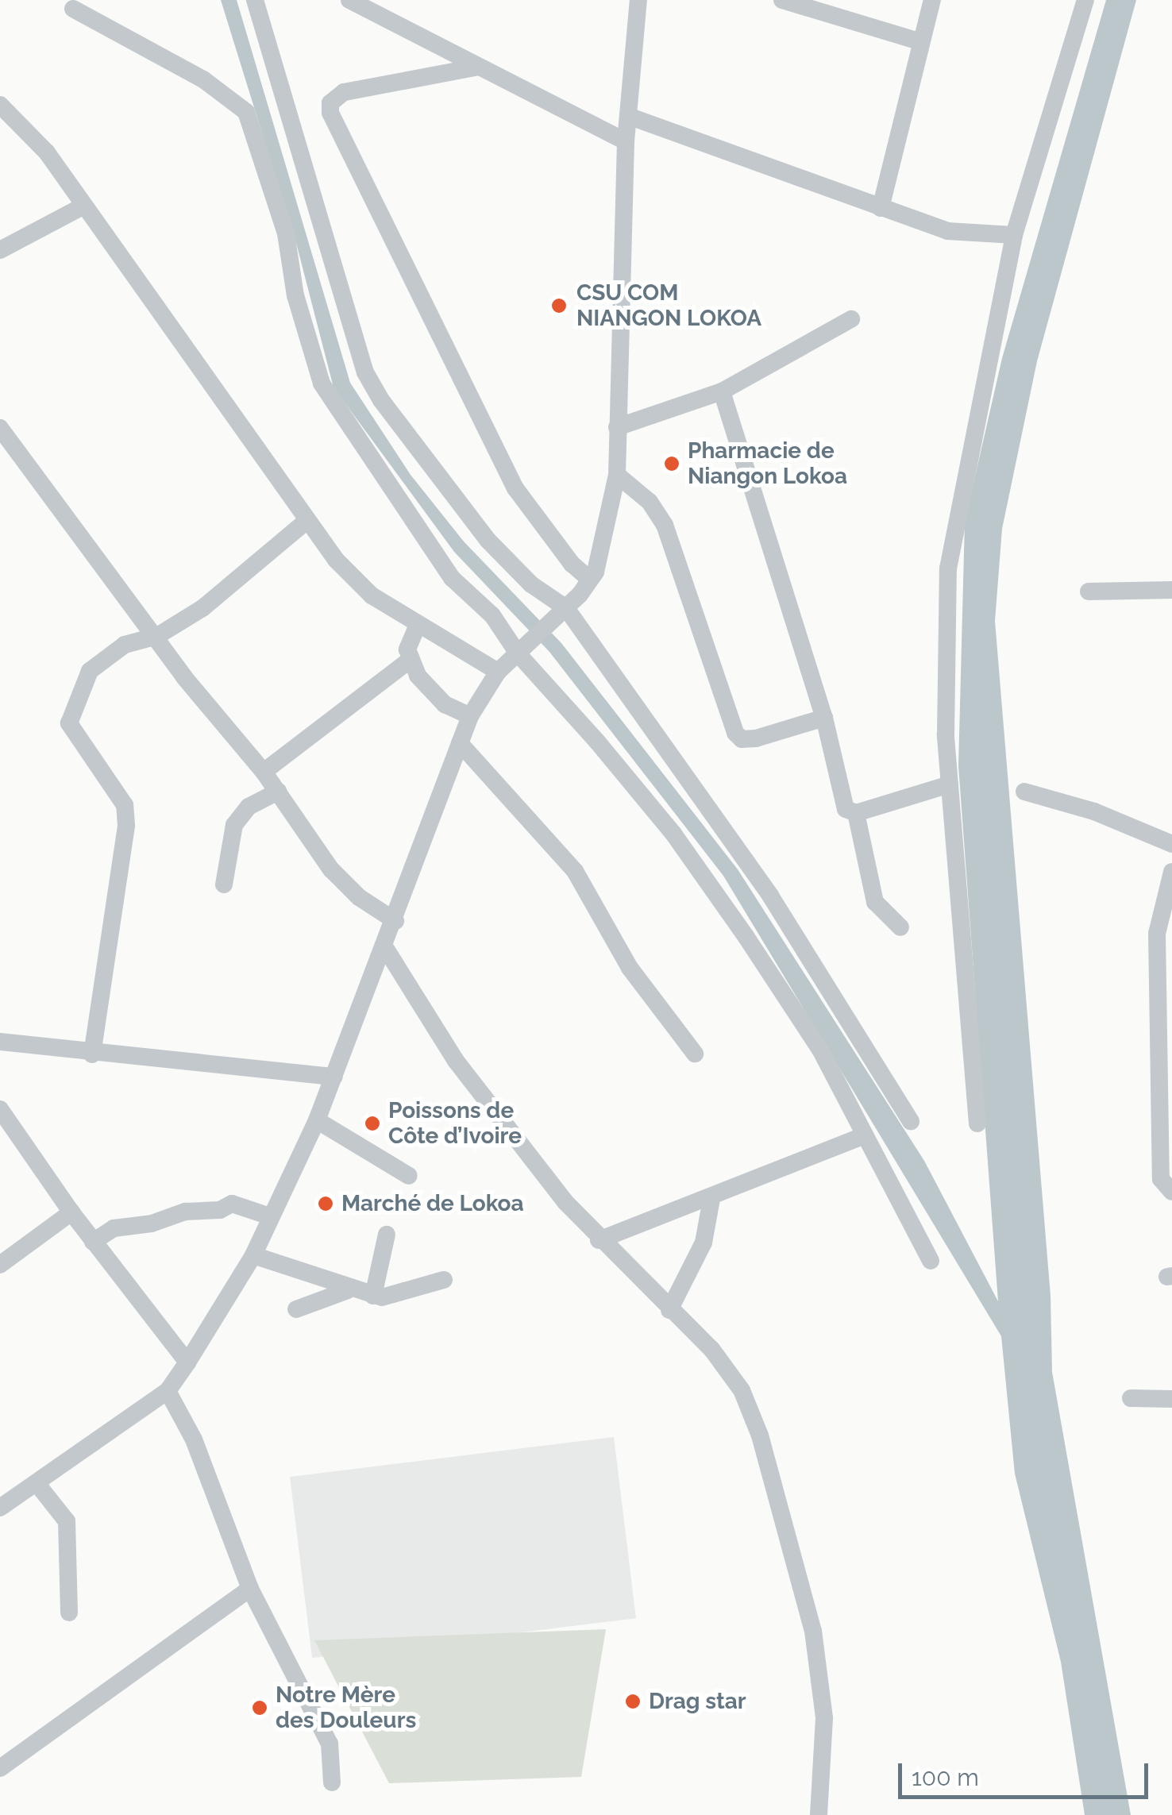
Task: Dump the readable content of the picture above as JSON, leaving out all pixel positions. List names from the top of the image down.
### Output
{
  "places": [
    "CSU COM NIANGON LOKOA",
    "Pharmacie de Niangon Lokoa",
    "Poissons de Côte d’Ivoire",
    "Marché de Lokoa",
    "Drag star",
    "Notre Mère des Douleurs"
  ],
  "scale_bar": "100 m"
}
